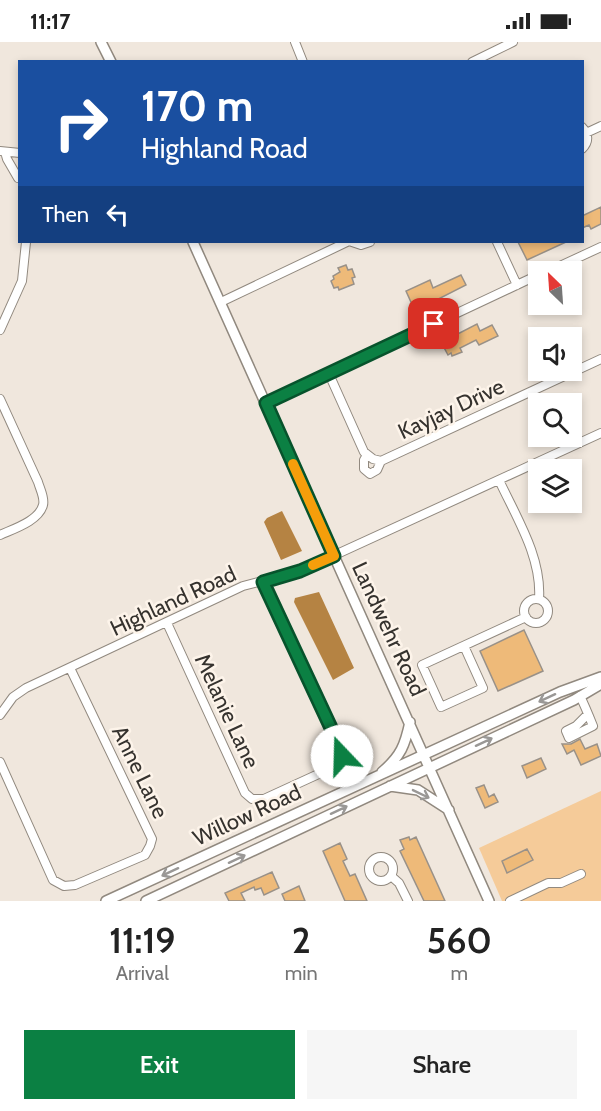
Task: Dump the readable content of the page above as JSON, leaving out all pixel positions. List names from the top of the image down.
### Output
{
  "streets": {
    "main road": ["Landwehr Road", "Willow Road"],
    "street": [
      "Kayjay Drive",
      "Highland Road",
      "Melanie Lane",
      "Anne Lane"
    ]
  },
  "crossings": [
    ["Highland Road", "Landwehr Road"],
    ["Highland Road", "Melanie Lane"],
    ["Highland Road", "Anne Lane"],
    ["Landwehr Road", "Willow Road"]
  ],
  "north": "top left",
  "page": {
    "status": "11:17",
    "turn": ["170 m", "Highland Road"],
    "then": "Then",
    "eta": [
      "11:19",
      "Arrival",
      "2",
      "min",
      "560",
      "m"
    ],
    "buttons": ["Exit", "Share"]
  }
}
